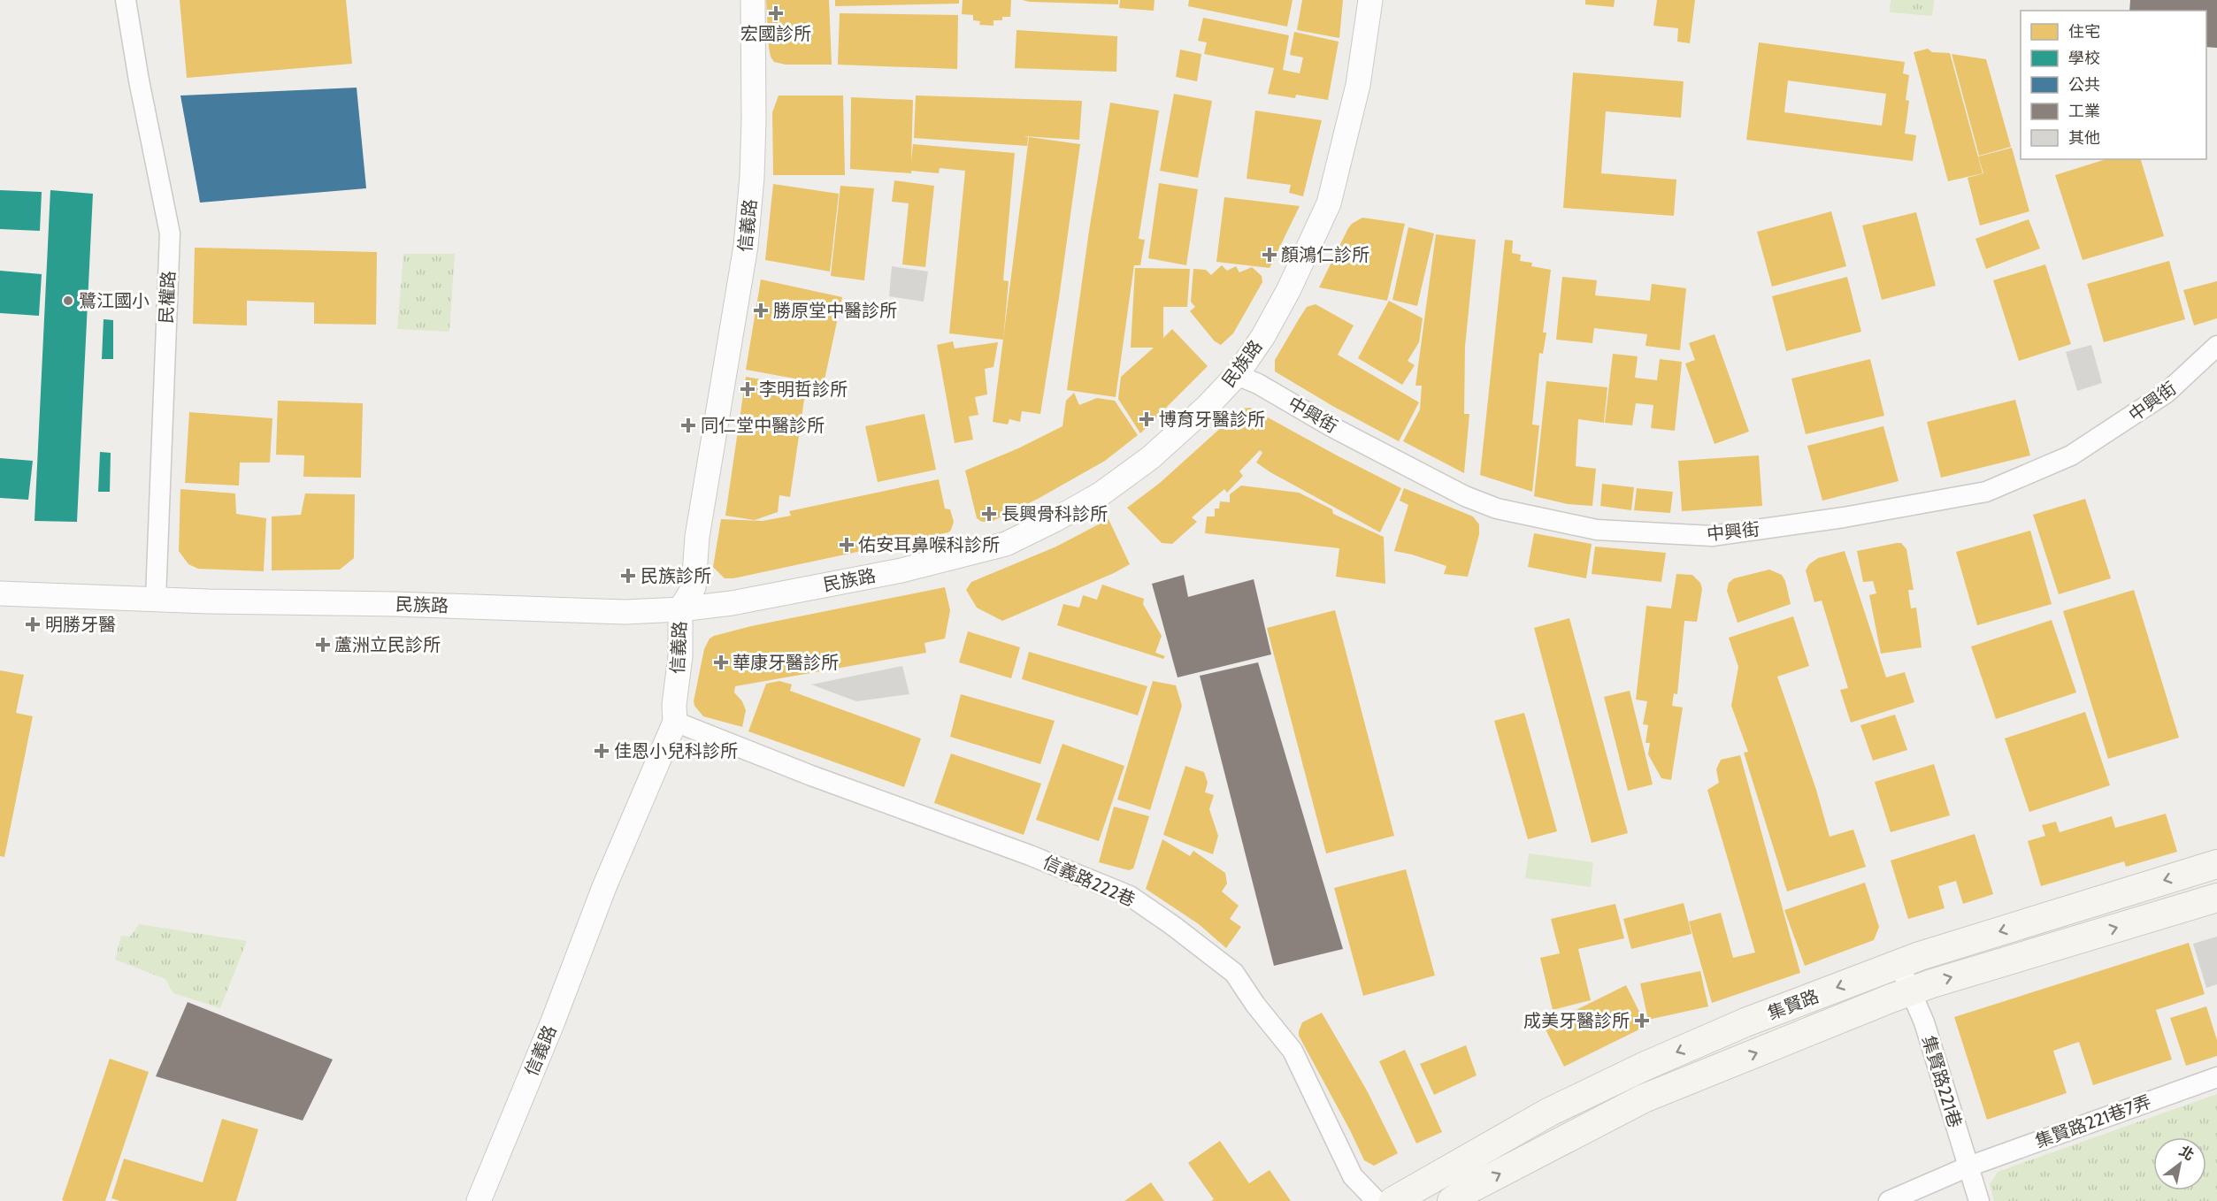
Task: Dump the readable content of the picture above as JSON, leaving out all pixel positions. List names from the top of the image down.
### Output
{
  "streets": {
    "main road": ["集賢路"],
    "street": [
      "信義路",
      "民權路",
      "民族路",
      "中興街",
      "信義路222巷",
      "集賢路221巷",
      "集賢路221巷7弄"
    ]
  },
  "crossings": [
    ["信義路", "民族路"],
    ["信義路", "信義路222巷"],
    ["民權路", "民族路"],
    ["民族路", "中興街"],
    ["集賢路", "集賢路221巷"],
    ["集賢路221巷", "集賢路221巷7弄"]
  ],
  "places": {
    "health": [
      "宏國診所",
      "顏鴻仁診所",
      "勝原堂中醫診所",
      "李明哲診所",
      "博育牙醫診所",
      "同仁堂中醫診所",
      "長興骨科診所",
      "佑安耳鼻喉科診所",
      "民族診所",
      "明勝牙醫",
      "蘆洲立民診所",
      "華康牙醫診所",
      "佳恩小兒科診所",
      "成美牙醫診所"
    ],
    "other": ["鷺江國小"]
  },
  "legend": [
    "住宅",
    "學校",
    "公共",
    "工業",
    "其他"
  ],
  "north": "top right"
}
